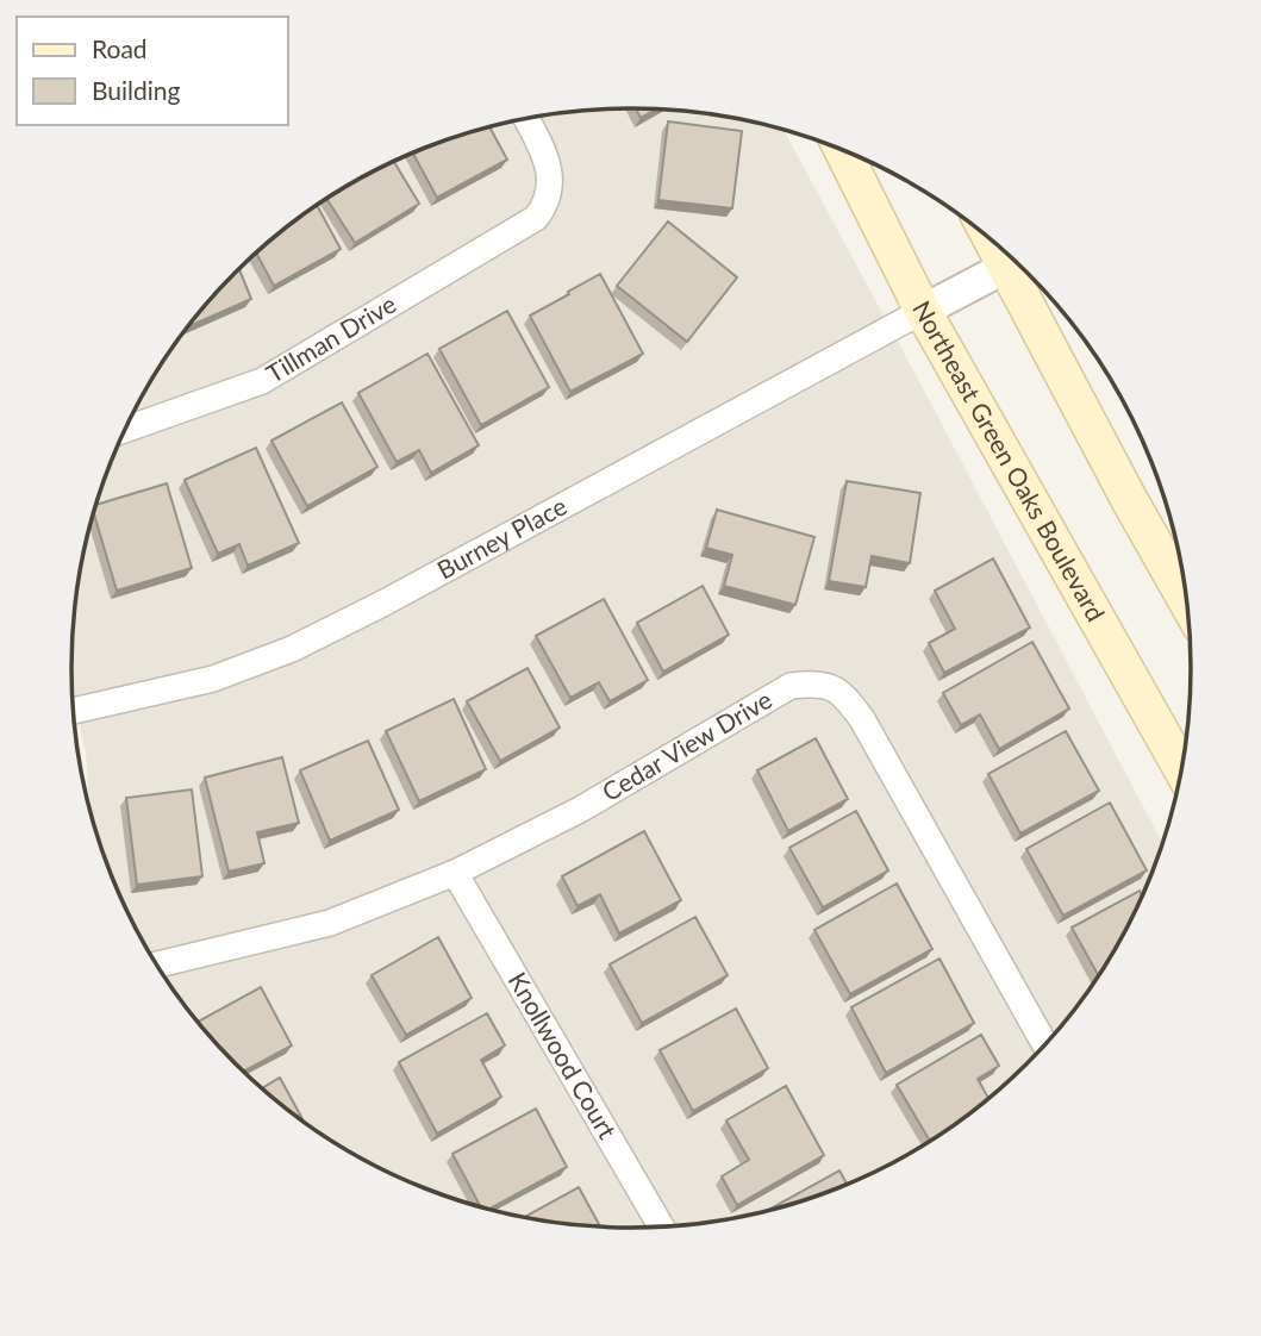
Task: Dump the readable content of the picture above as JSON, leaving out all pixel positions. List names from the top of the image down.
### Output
{
  "streets": {
    "main road": ["Northeast Green Oaks Boulevard"],
    "street": [
      "Tillman Drive",
      "Burney Place",
      "Cedar View Drive",
      "Knollwood Court"
    ]
  },
  "crossings": [
    ["Northeast Green Oaks Boulevard", "Burney Place"],
    ["Cedar View Drive", "Knollwood Court"]
  ],
  "legend": ["Road", "Building"]
}
